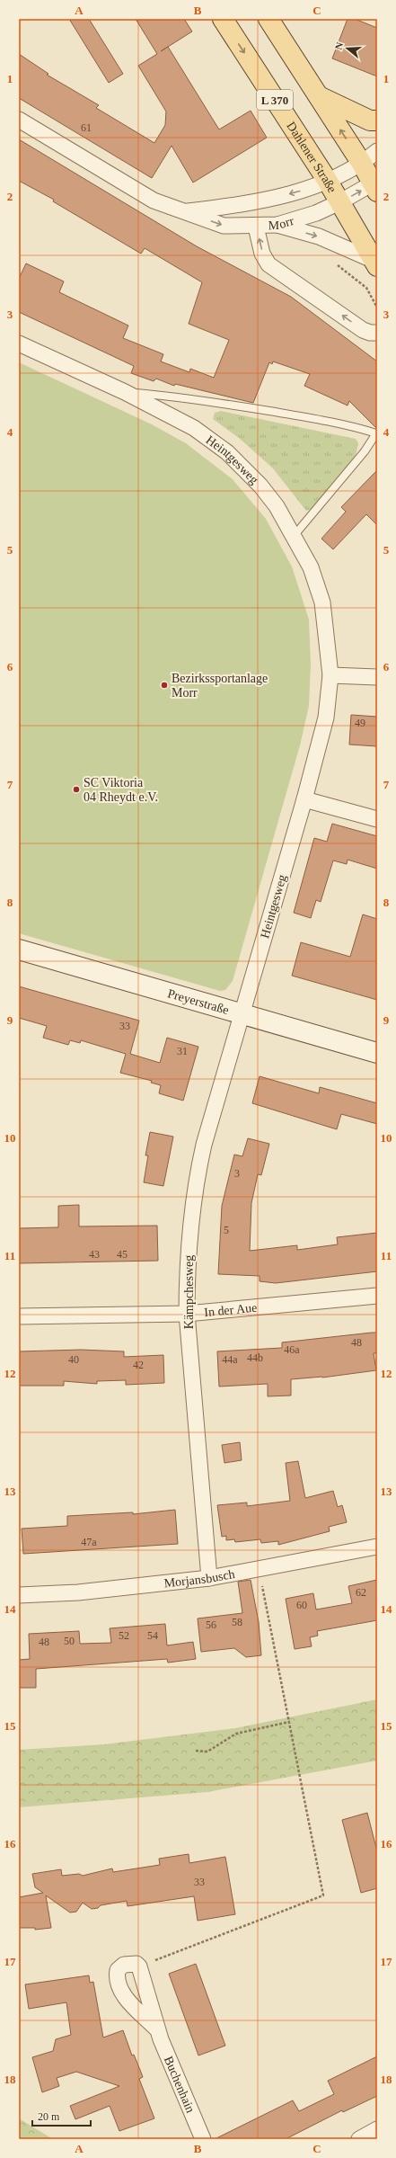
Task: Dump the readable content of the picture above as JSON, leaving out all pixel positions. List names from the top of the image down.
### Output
{
  "streets": {
    "main road": ["L 370", "Dahlener Straße"],
    "street": [
      "Morr",
      "Heintgesweg",
      "Preyerstraße",
      "Kämpchesweg",
      "In der Aue",
      "Morjansbusch",
      "Buchenhain"
    ]
  },
  "crossings": [
    ["L 370", "Morr"],
    ["Dahlener Straße", "Morr"],
    ["Heintgesweg", "Preyerstraße"],
    ["Heintgesweg", "Kämpchesweg"],
    ["Preyerstraße", "Kämpchesweg"],
    ["Kämpchesweg", "In der Aue"],
    ["Kämpchesweg", "Morjansbusch"]
  ],
  "places": ["Bezirkssportanlage Morr", "SC Viktoria 04 Rheydt e.V."],
  "house_numbers": [
    "61",
    "49",
    "33",
    "31",
    "3",
    "5",
    "43",
    "45",
    "48",
    "46a",
    "44b",
    "40",
    "44a",
    "42",
    "47a",
    "62",
    "60",
    "58",
    "56",
    "52",
    "54",
    "50",
    "48",
    "33"
  ],
  "scale_bar": "20 m",
  "north": "left",
  "grid": {
    "columns": ["A", "B", "C"],
    "rows": [
      "1",
      "2",
      "3",
      "4",
      "5",
      "6",
      "7",
      "8",
      "9",
      "10",
      "11",
      "12",
      "13",
      "14",
      "15",
      "16",
      "17",
      "18"
    ]
  }
}
